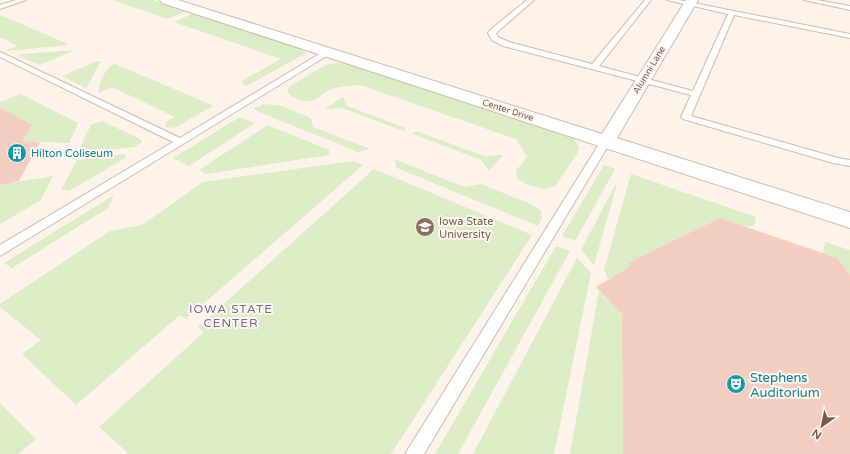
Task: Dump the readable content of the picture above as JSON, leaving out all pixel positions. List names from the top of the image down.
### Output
{
  "streets": {
    "street": ["Alumni Lane", "Center Drive"]
  },
  "crossings": [
    ["Alumni Lane", "Center Drive"]
  ],
  "districts": ["IOWA STATE CENTER"],
  "places": {
    "building": ["Hilton Coliseum"],
    "school or university": ["Iowa State University"],
    "theatre": ["Stephens Auditorium"]
  },
  "north": "bottom left"
}
